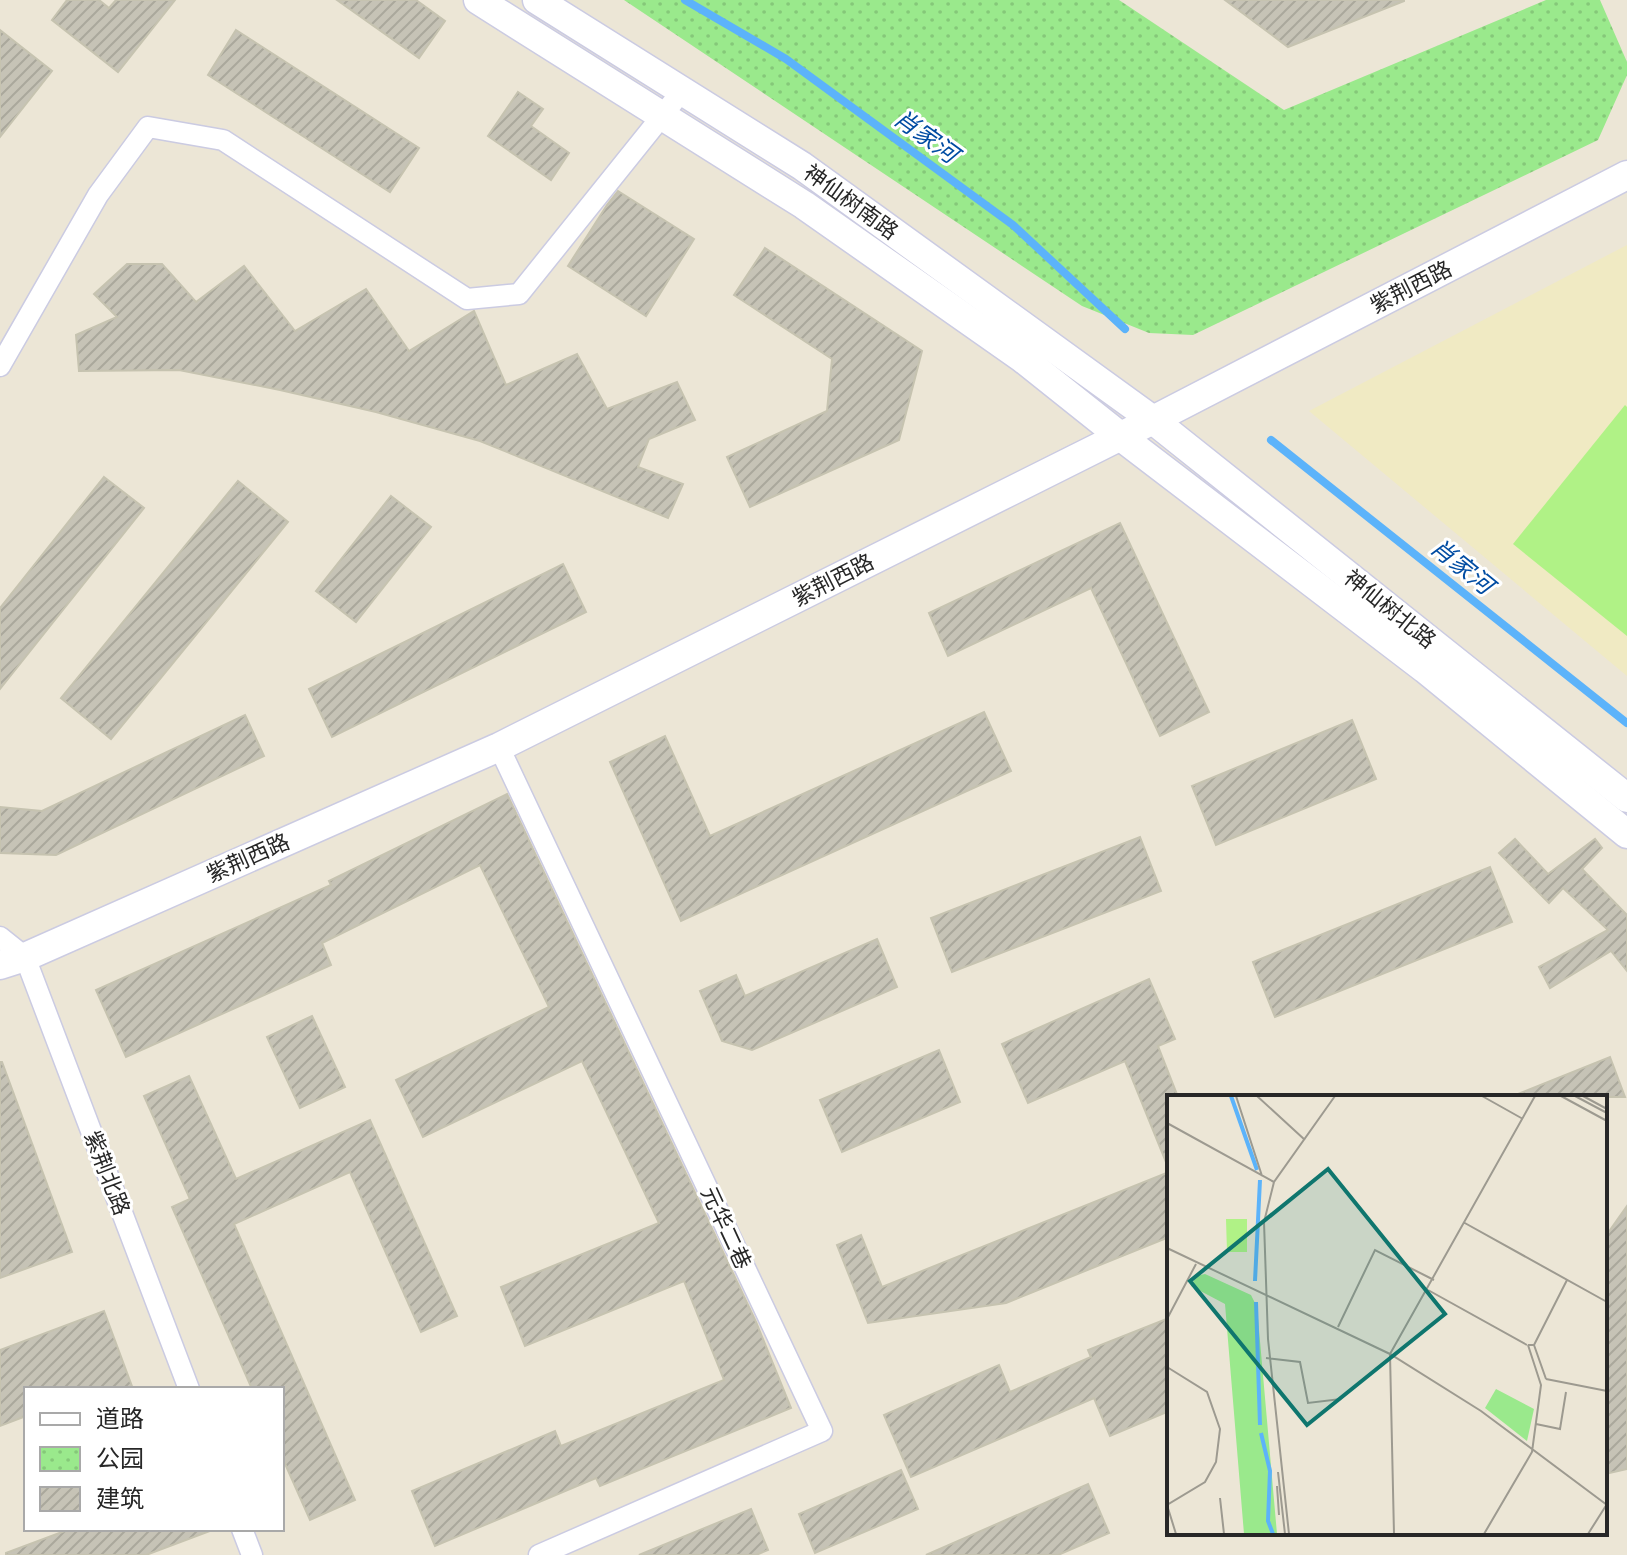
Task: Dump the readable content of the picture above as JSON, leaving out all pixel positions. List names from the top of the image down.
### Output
{
  "streets": {
    "main road": ["神仙树南路", "紫荆西路", "神仙树北路"],
    "street": ["紫荆北路", "元华二巷"]
  },
  "crossings": [
    ["神仙树南路", "紫荆西路"],
    ["神仙树南路", "神仙树北路"],
    ["紫荆西路", "神仙树北路"],
    ["紫荆西路", "紫荆北路"],
    ["紫荆西路", "元华二巷"]
  ],
  "water": ["肖家河"],
  "legend": ["道路", "公园", "建筑"]
}
